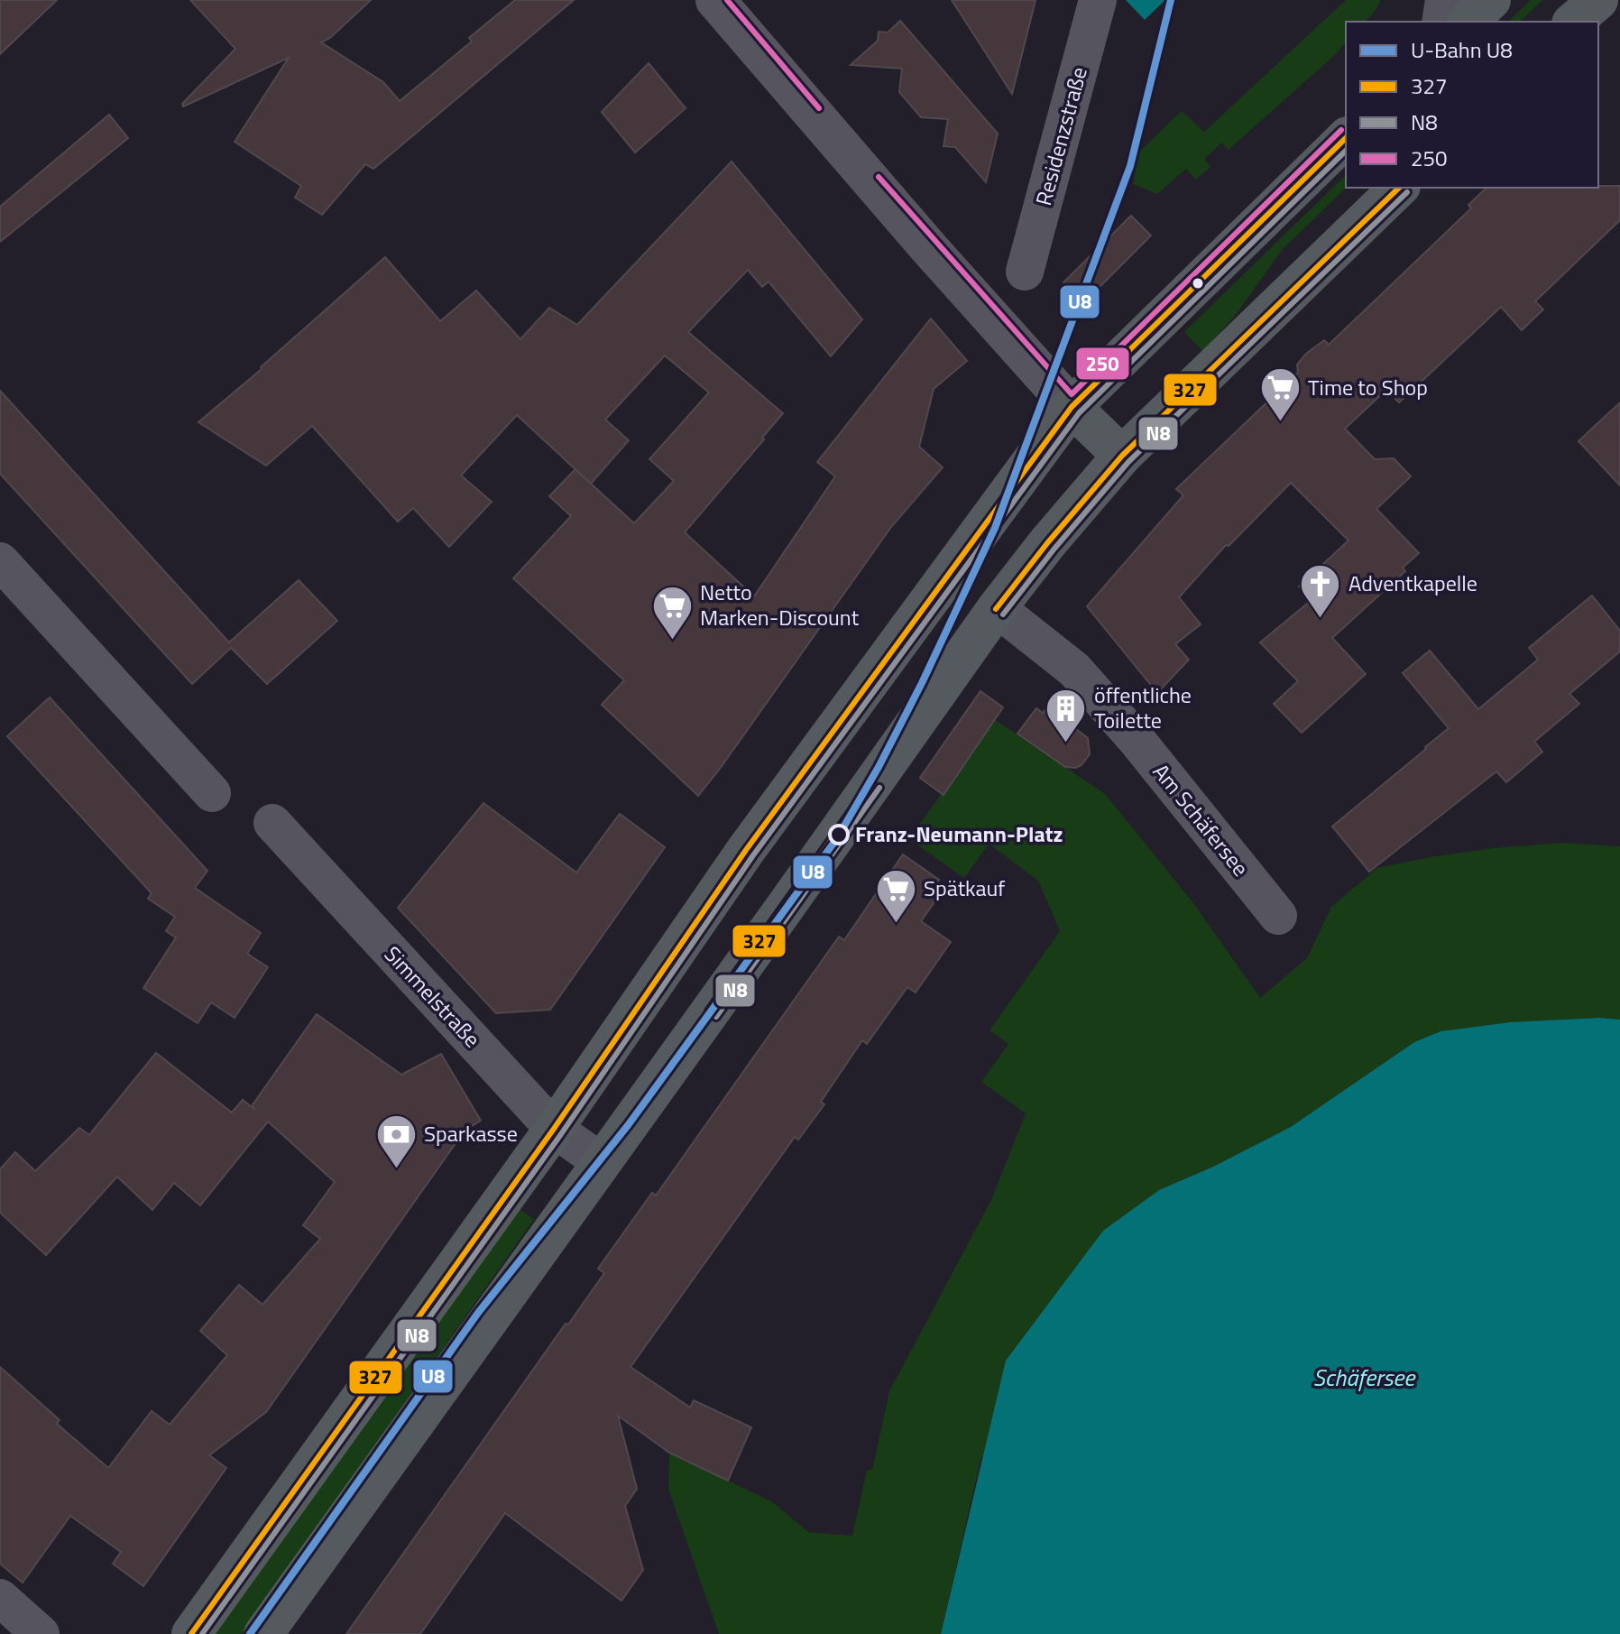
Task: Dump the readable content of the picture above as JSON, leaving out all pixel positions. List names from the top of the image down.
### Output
{
  "streets": {
    "street": ["Residenzstraße", "Am Schäfersee", "Simmelstraße"]
  },
  "water": ["Schäfersee"],
  "places": {
    "supermarket": ["Time to Shop", "Netto Marken-Discount", "Spätkauf"],
    "church": ["Adventkapelle"],
    "building": ["öffentliche Toilette"],
    "other": ["Franz-Neumann-Platz"],
    "bank": ["Sparkasse"]
  },
  "lines": [
    "metro line U8",
    "transit line 250",
    "transit line 327",
    "transit line N8"
  ],
  "legend": [
    "U-Bahn U8",
    "327",
    "N8",
    "250"
  ]
}
